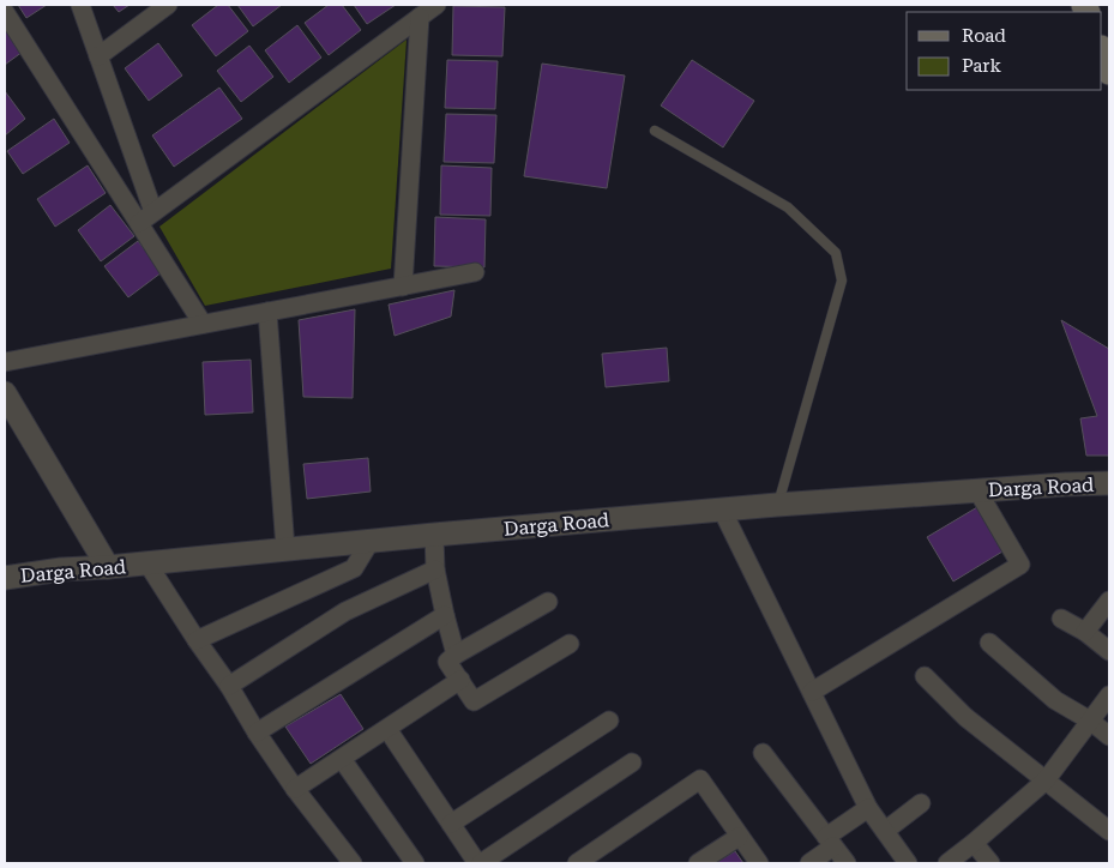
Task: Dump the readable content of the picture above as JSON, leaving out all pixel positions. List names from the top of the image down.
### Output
{
  "streets": {
    "street": ["Darga Road"]
  },
  "legend": ["Road", "Park"]
}
